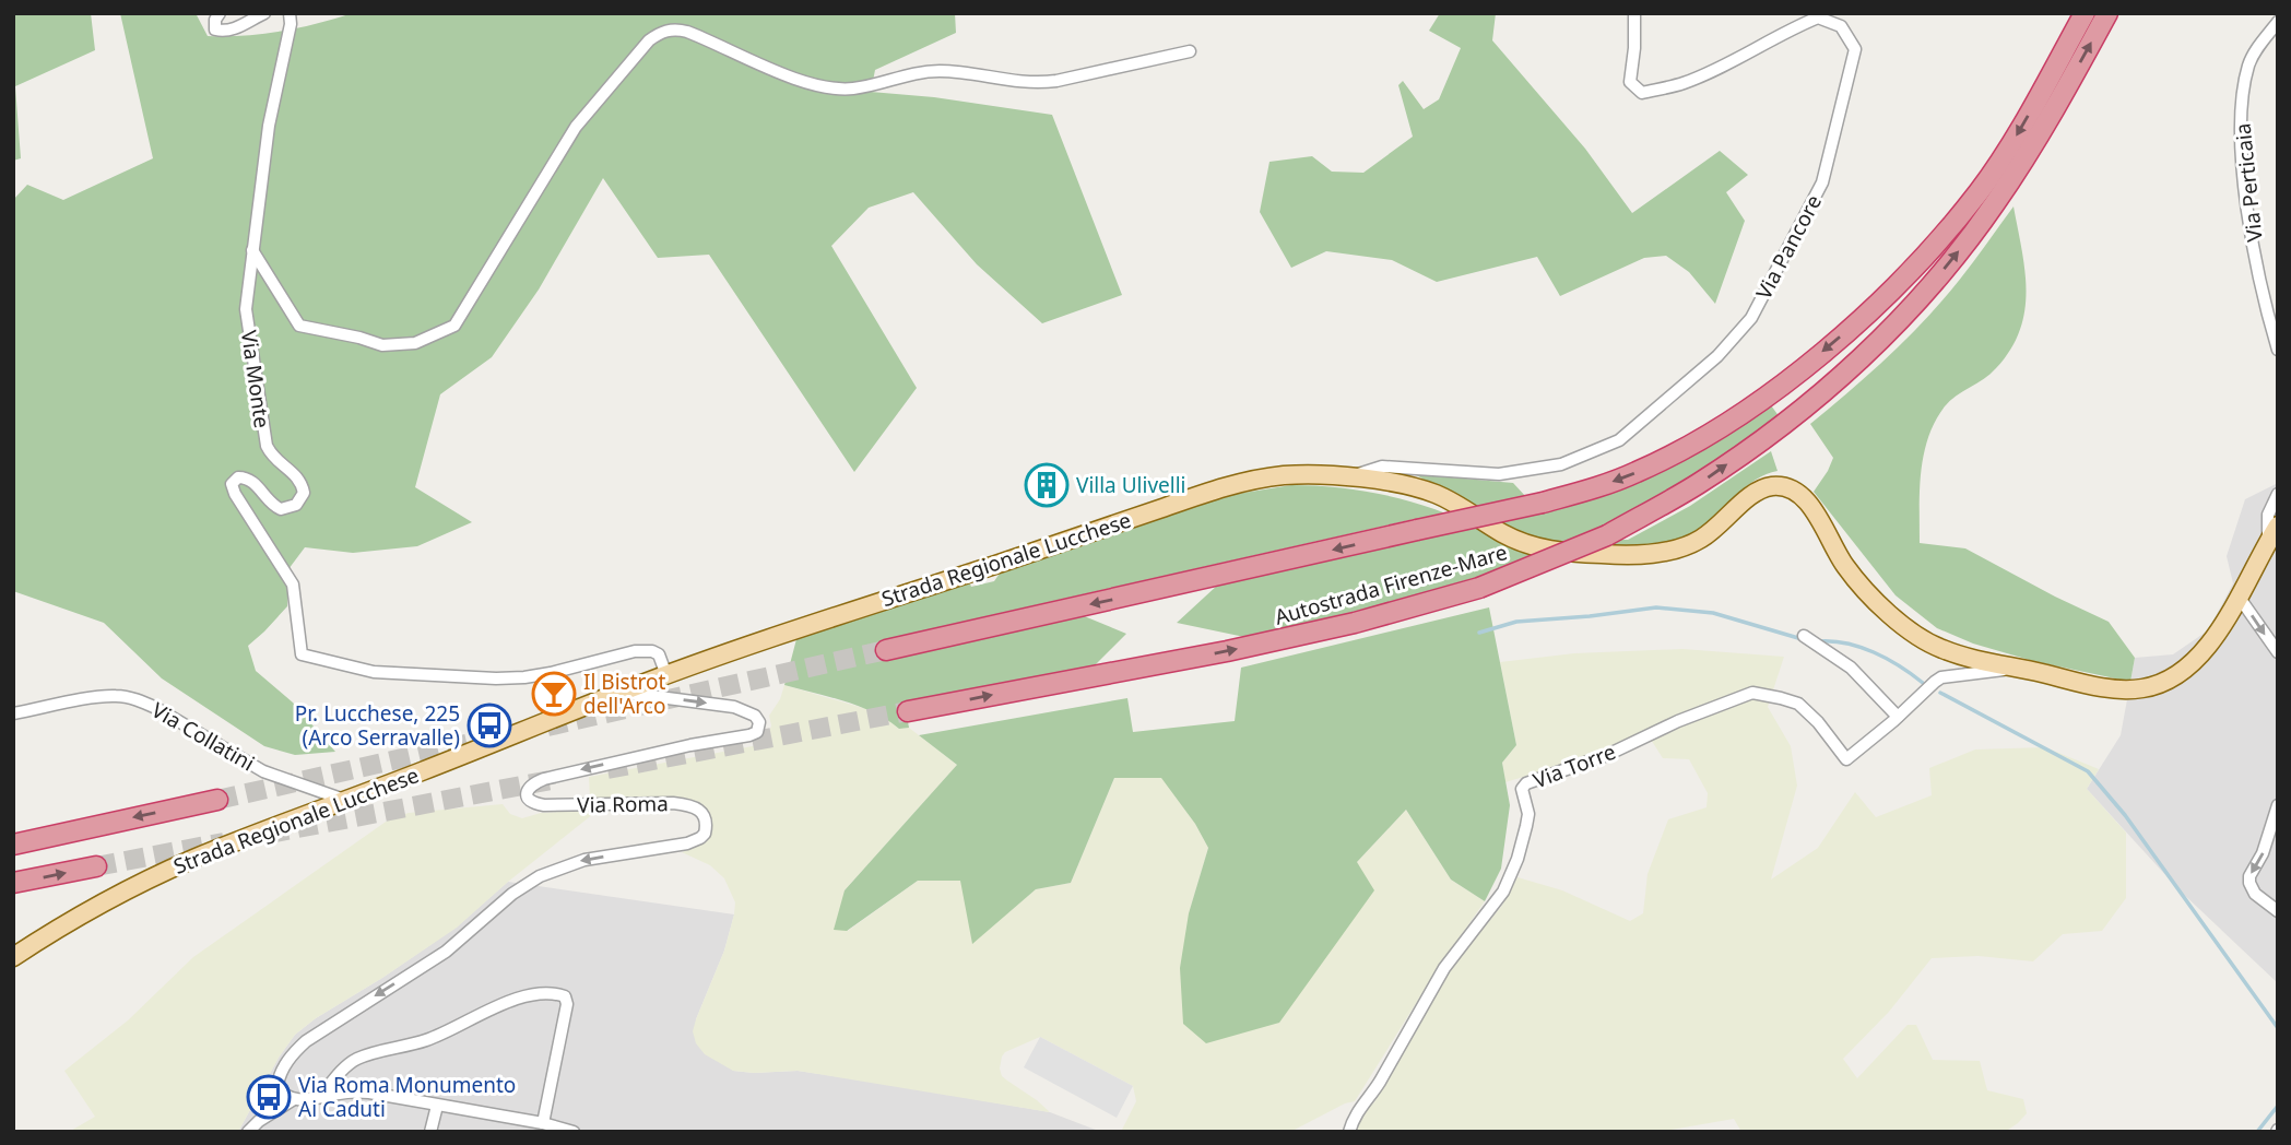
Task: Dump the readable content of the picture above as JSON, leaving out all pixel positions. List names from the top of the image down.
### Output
{
  "streets": {
    "highway": ["Autostrada Firenze-Mare"],
    "main road": ["Strada Regionale Lucchese"],
    "street": [
      "Via Perticaia",
      "Via Pancore",
      "Via Monte",
      "Via Collatini",
      "Via Torre",
      "Via Roma"
    ]
  },
  "crossings": [
    ["Via Pancore", "Strada Regionale Lucchese"],
    ["Via Monte", "Strada Regionale Lucchese"],
    ["Strada Regionale Lucchese", "Via Collatini"],
    ["Strada Regionale Lucchese", "Via Roma"]
  ],
  "places": {
    "building": ["Villa Ulivelli"],
    "bar": ["Il Bistrot dell'Arco"],
    "bus stop": ["Pr. Lucchese, 225 (Arco Serravalle)", "Via Roma Monumento Ai Caduti"]
  }
}
